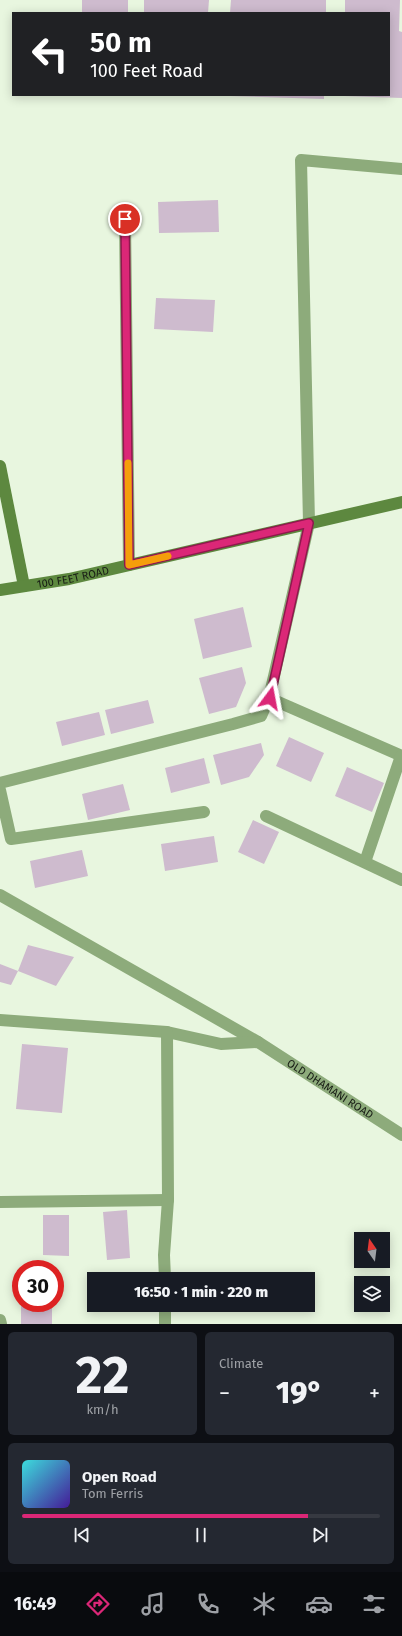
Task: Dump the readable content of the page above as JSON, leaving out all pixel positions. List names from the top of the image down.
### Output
{
  "streets": {
    "main road": ["100 FEET ROAD"],
    "street": ["OLD DHAMANI ROAD"]
  },
  "north": "top",
  "page": {
    "turn": ["50 m", "100 Feet Road"],
    "limit": "30",
    "trip": "16:50 · 1 min · 220 m",
    "tile": [
      ["22", "km/h"],
      "Climate"
    ],
    "heat": ["−", "19°", "+"],
    "song": ["Open Road", "Tom Ferris"],
    "tabs": "16:49"
  }
}
